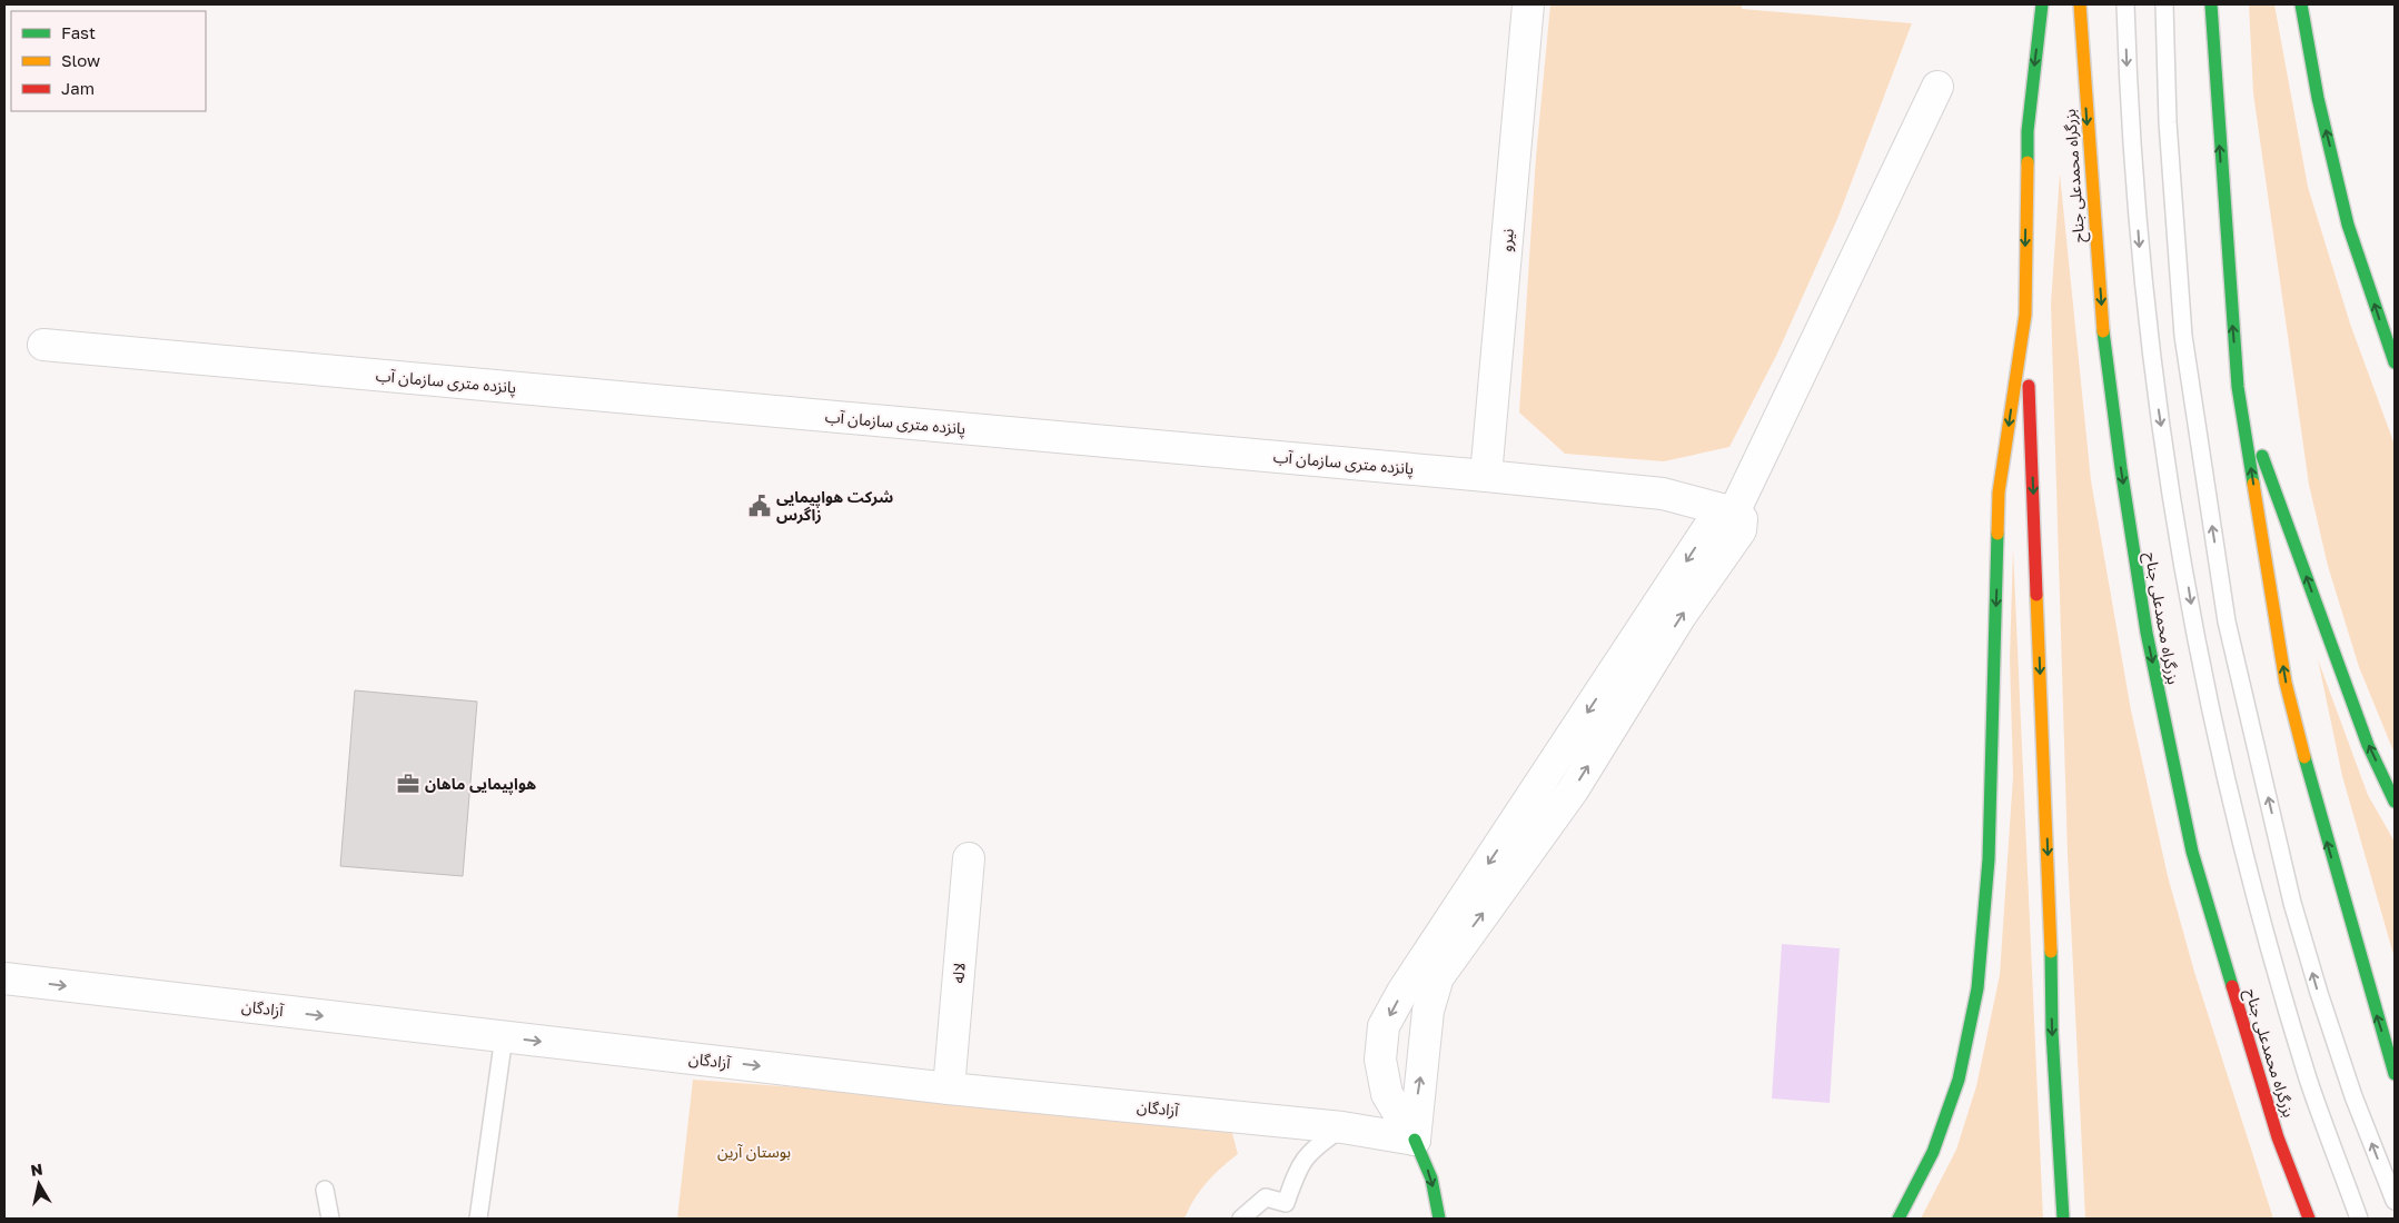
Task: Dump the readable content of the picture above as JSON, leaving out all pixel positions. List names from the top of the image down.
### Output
{
  "streets": {
    "highway": ["بزرگراه محمدعلی جناح"],
    "street": [
      "نیرو",
      "پانزده متری سازمان آب",
      "لاله",
      "آزادگان"
    ]
  },
  "crossings": [
    ["نیرو", "پانزده متری سازمان آب"],
    ["لاله", "آزادگان"]
  ],
  "one_way": ["آزادگان"],
  "parks": ["بوستان آرین"],
  "places": {
    "public building": ["شرکت هواپیمایی زاگرس"],
    "office": ["هواپیمایی ماهان"]
  },
  "legend": ["Fast", "Slow", "Jam"],
  "north": "top"
}
